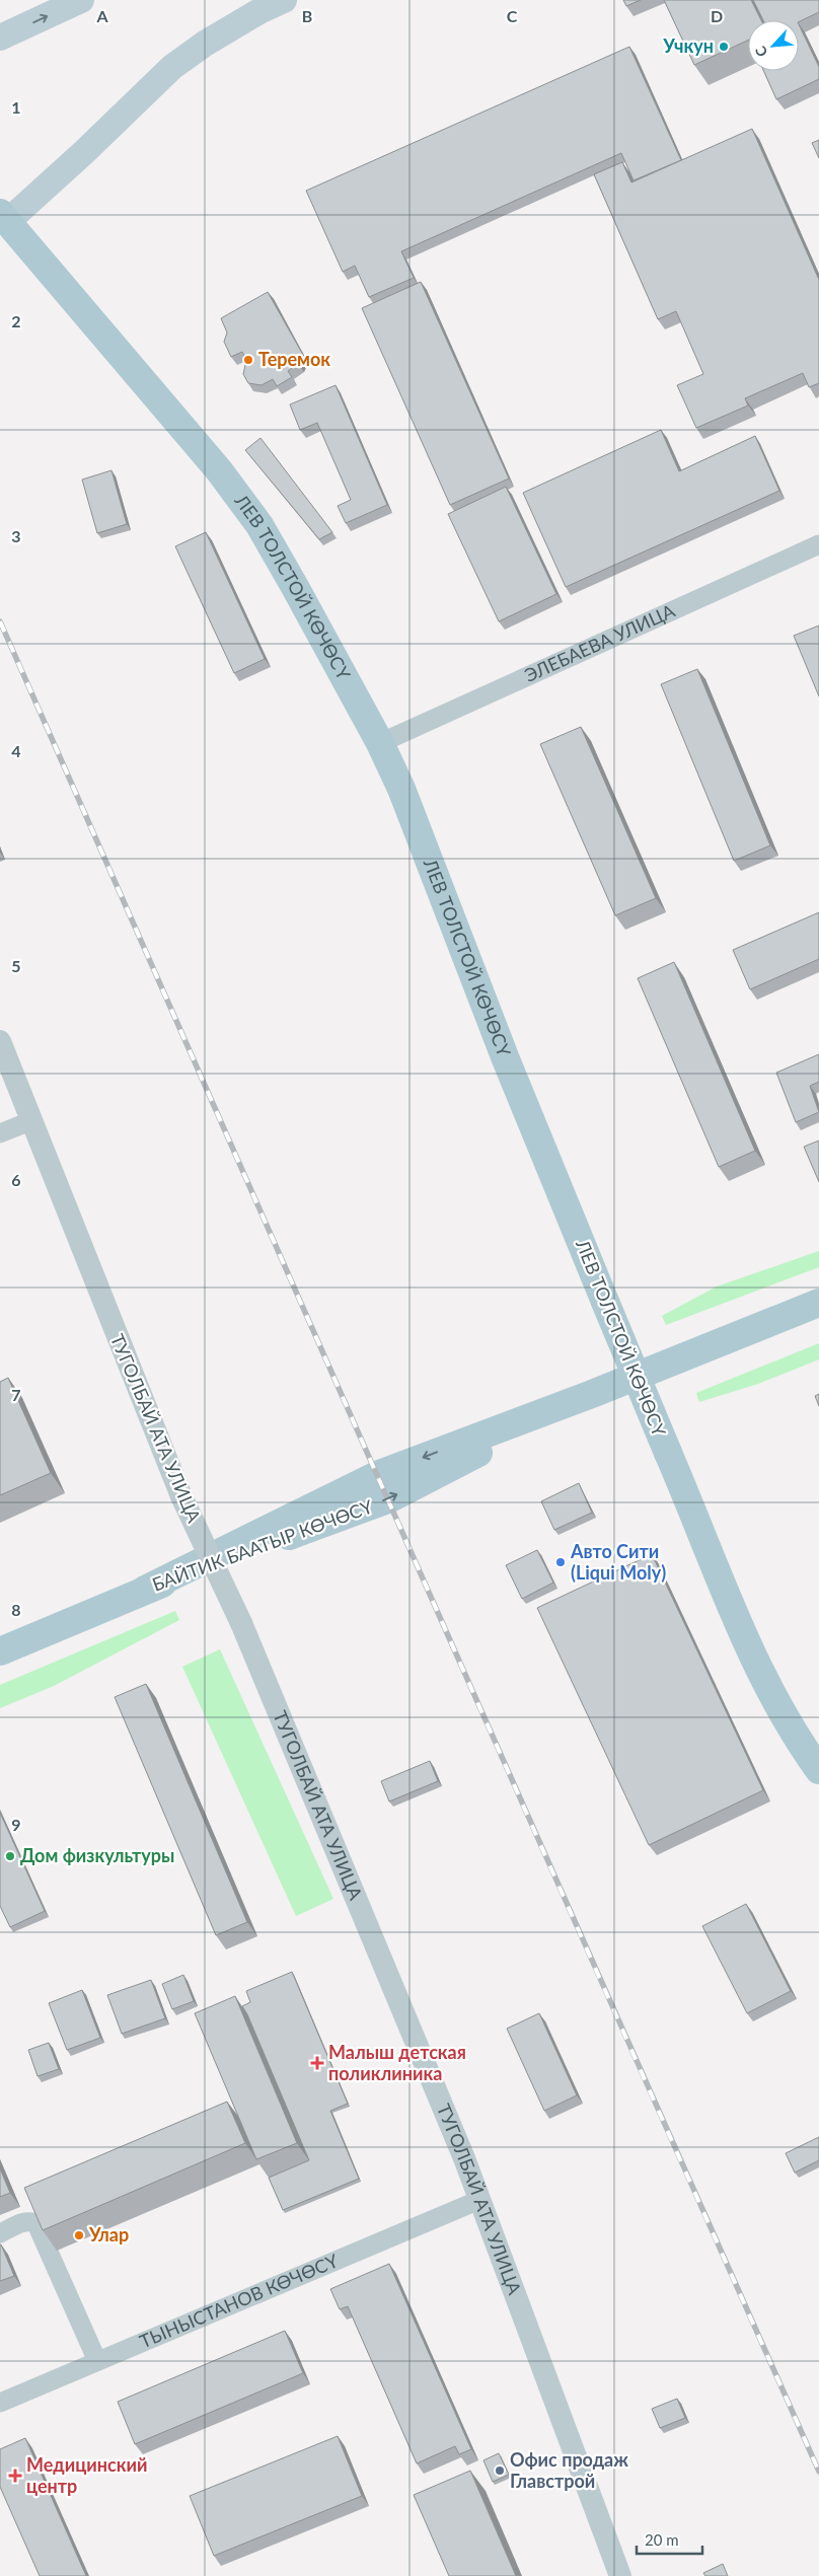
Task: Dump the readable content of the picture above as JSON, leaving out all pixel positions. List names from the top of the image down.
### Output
{
  "streets": {
    "main road": ["ЛЕВ ТОЛСТОЙ КӨЧӨСҮ", "БАЙТИК БААТЫР КӨЧӨСҮ"],
    "street": ["ЭЛЕБАЕВА УЛИЦА", "ТУГОЛБАЙ АТА УЛИЦА", "ТЫНЫСТАНОВ КӨЧӨСҮ"]
  },
  "crossings": [
    ["ЛЕВ ТОЛСТОЙ КӨЧӨСҮ", "ЭЛЕБАЕВА УЛИЦА"],
    ["ТУГОЛБАЙ АТА УЛИЦА", "ТЫНЫСТАНОВ КӨЧӨСҮ"]
  ],
  "places": {
    "other": [
      "Учкун",
      "Теремок",
      "Авто Сити (Liqui Moly)",
      "Дом физкультуры",
      "Улар",
      "Офис продаж Главстрой"
    ],
    "health": ["Малыш детская поликлиника", "Медицинский центр"]
  },
  "scale_bar": "20 m",
  "north": "bottom left",
  "grid": {
    "columns": [
      "A",
      "B",
      "C",
      "D"
    ],
    "rows": [
      "1",
      "2",
      "3",
      "4",
      "5",
      "6",
      "7",
      "8",
      "9"
    ]
  }
}
